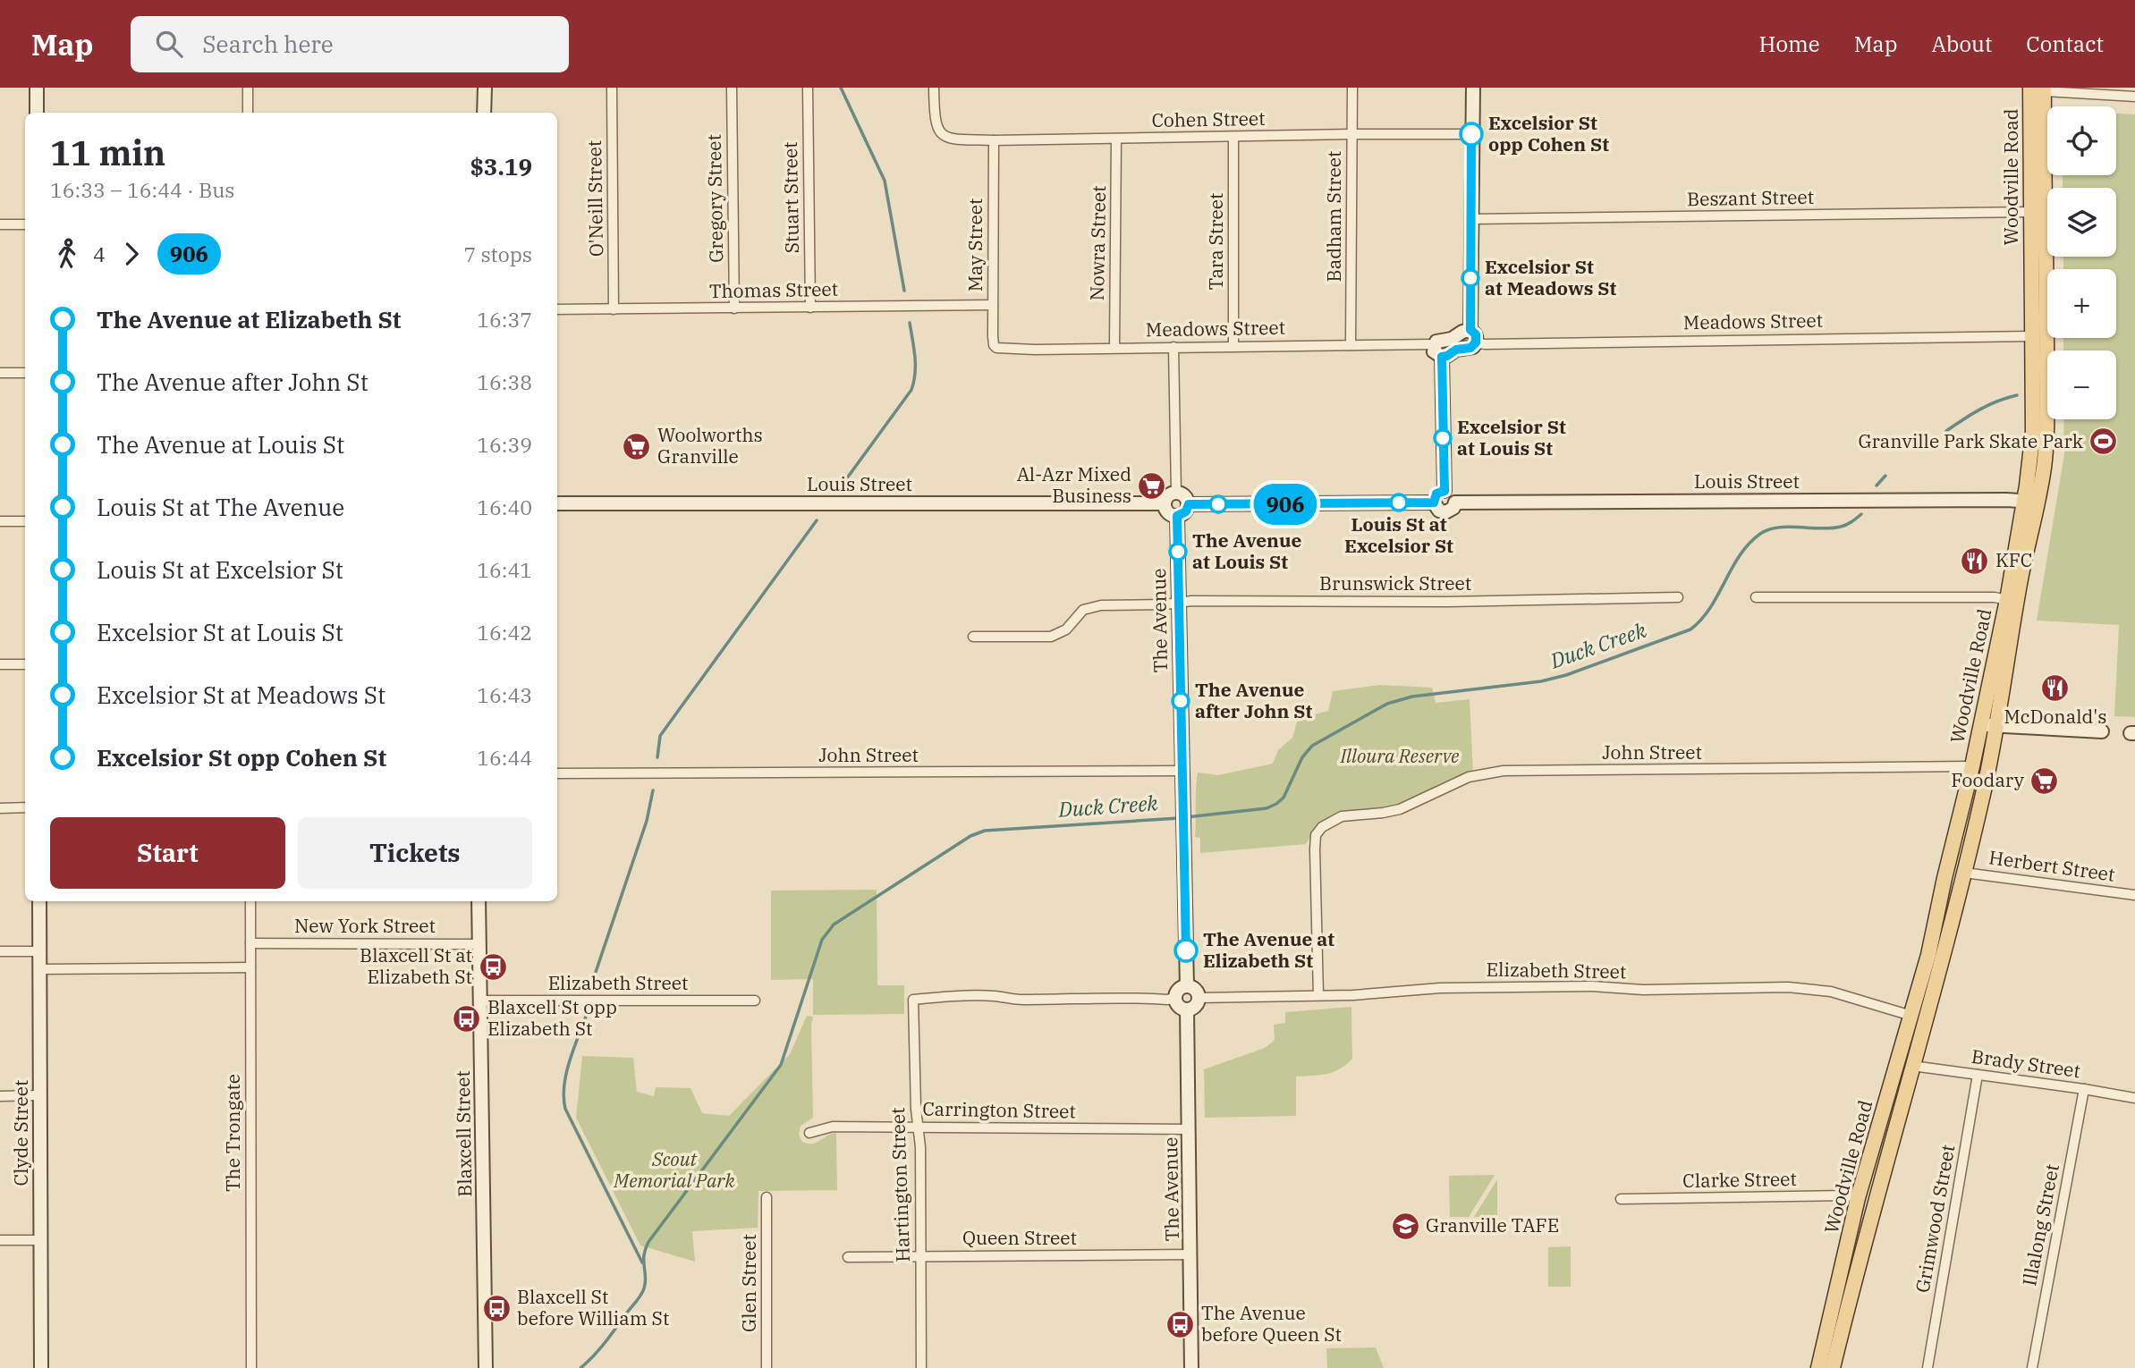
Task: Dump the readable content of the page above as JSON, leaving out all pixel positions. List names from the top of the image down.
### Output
{
  "streets": {
    "main road": ["Woodville Road"],
    "street": [
      "Cohen Street",
      "Stuart Street",
      "O'Neill Street",
      "Gregory Street",
      "Beszant Street",
      "Badham Street",
      "Tara Street",
      "Nowra Street",
      "May Street",
      "Thomas Street",
      "Meadows Street",
      "Louis Street",
      "Brunswick Street",
      "The Avenue",
      "John Street",
      "Herbert Street",
      "New York Street",
      "Elizabeth Street",
      "Brady Street",
      "Carrington Street",
      "Clyde Street",
      "The Trongate",
      "Blaxcell Street",
      "Clarke Street",
      "Hartington Street",
      "Grimwood Street",
      "Illalong Street",
      "Queen Street",
      "Glen Street"
    ]
  },
  "crossings": [
    ["Cohen Street", "Badham Street"],
    ["Cohen Street", "Tara Street"],
    ["Cohen Street", "Nowra Street"],
    ["Cohen Street", "May Street"],
    ["Woodville Road", "Beszant Street"],
    ["Woodville Road", "Meadows Street"],
    ["Woodville Road", "Louis Street"],
    ["Woodville Road", "John Street"],
    ["Woodville Road", "Herbert Street"],
    ["Woodville Road", "Elizabeth Street"],
    ["Woodville Road", "Brady Street"],
    ["Woodville Road", "Clarke Street"],
    ["Stuart Street", "Thomas Street"],
    ["O'Neill Street", "Thomas Street"],
    ["Gregory Street", "Thomas Street"],
    ["Badham Street", "Meadows Street"],
    ["Tara Street", "Meadows Street"],
    ["Nowra Street", "Meadows Street"],
    ["May Street", "Thomas Street"],
    ["May Street", "Meadows Street"],
    ["Louis Street", "The Avenue"],
    ["Brunswick Street", "The Avenue"],
    ["The Avenue", "John Street"],
    ["The Avenue", "Elizabeth Street"],
    ["The Avenue", "Carrington Street"],
    ["The Avenue", "Hartington Street"],
    ["The Avenue", "Queen Street"],
    ["John Street", "Elizabeth Street"],
    ["New York Street", "The Trongate"],
    ["New York Street", "Blaxcell Street"],
    ["Elizabeth Street", "Blaxcell Street"],
    ["Elizabeth Street", "Hartington Street"],
    ["Brady Street", "Grimwood Street"],
    ["Brady Street", "Illalong Street"],
    ["Carrington Street", "Hartington Street"],
    ["Hartington Street", "Queen Street"]
  ],
  "water": ["Duck Creek"],
  "parks": ["Illoura Reserve", "Scout Memorial Park"],
  "places": {
    "other": [
      "Excelsior St opp Cohen St",
      "Excelsior St at Meadows St",
      "Excelsior St at Louis St",
      "Louis St at Excelsior St",
      "The Avenue at Louis St",
      "The Avenue after John St",
      "The Avenue at Elizabeth St"
    ],
    "sports": ["Granville Park Skate Park"],
    "supermarket": ["Woolworths Granville", "Al-Azr Mixed Business", "Foodary"],
    "restaurant": ["KFC", "McDonald's"],
    "bus stop": [
      "Blaxcell St at Elizabeth St",
      "Blaxcell St opp Elizabeth St",
      "Blaxcell St before William St",
      "The Avenue before Queen St"
    ],
    "school or university": ["Granville TAFE"]
  },
  "lines": ["bus line 906"],
  "page": {
    "header": "Map",
    "search": "Search here",
    "nav": [
      "Home",
      "Map",
      "About",
      "Contact"
    ],
    "on_map": "906",
    "map_buttons": ["+", "−"],
    "heading": ["11 min", "16:33 – 16:44 · Bus", "$3.19"],
    "legs": ["4", "906", "7 stops"],
    "list": [
      {
        "name": "The Avenue at Elizabeth St",
        "value": "16:37"
      },
      {
        "name": "The Avenue after John St",
        "value": "16:38"
      },
      {
        "name": "The Avenue at Louis St",
        "value": "16:39"
      },
      {
        "name": "Louis St at The Avenue",
        "value": "16:40"
      },
      {
        "name": "Louis St at Excelsior St",
        "value": "16:41"
      },
      {
        "name": "Excelsior St at Louis St",
        "value": "16:42"
      },
      {
        "name": "Excelsior St at Meadows St",
        "value": "16:43"
      },
      {
        "name": "Excelsior St opp Cohen St",
        "value": "16:44"
      }
    ],
    "buttons": ["Start", "Tickets"]
  }
}
